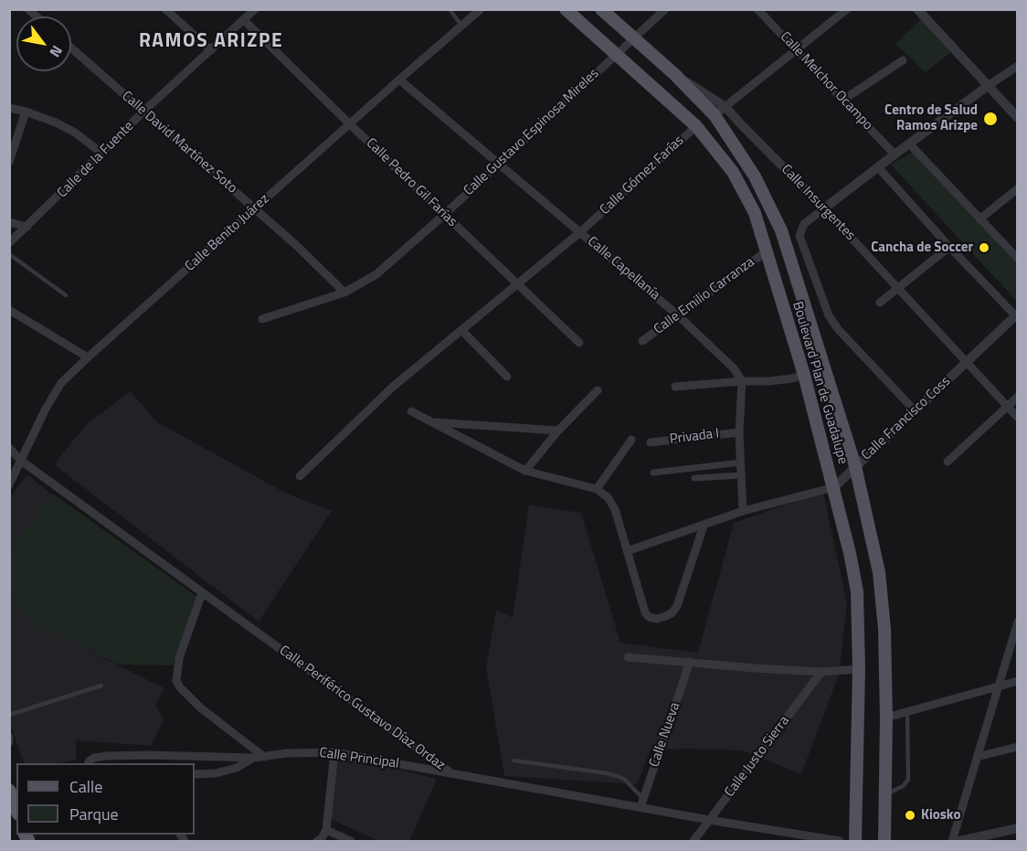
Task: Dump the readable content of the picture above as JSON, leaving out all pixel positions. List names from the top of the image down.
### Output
{
  "streets": {
    "main road": ["Boulevard Plan de Guadalupe"],
    "street": [
      "Calle Melchor Ocampo",
      "Calle Gustavo Espinosa Mireles",
      "Calle David Martínez Soto",
      "Calle de la Fuente",
      "Calle Gómez Farías",
      "Calle Pedro Gil Farías",
      "Calle Insurgentes",
      "Calle Benito Juárez",
      "Calle Capellanía",
      "Calle Emilio Carranza",
      "Calle Francisco Coss",
      "Privada I",
      "Calle Periférico Gustavo Díaz Ordaz",
      "Calle Nueva",
      "Calle Justo Sierra",
      "Calle Principal"
    ]
  },
  "crossings": [
    ["Calle Gustavo Espinosa Mireles", "Calle David Martínez Soto"],
    ["Calle Gustavo Espinosa Mireles", "Calle Pedro Gil Farías"],
    ["Calle Gustavo Espinosa Mireles", "Calle Capellanía"],
    ["Calle Gustavo Espinosa Mireles", "Boulevard Plan de Guadalupe"],
    ["Calle David Martínez Soto", "Calle de la Fuente"],
    ["Calle David Martínez Soto", "Calle Benito Juárez"],
    ["Calle de la Fuente", "Calle Pedro Gil Farías"],
    ["Calle Gómez Farías", "Calle Pedro Gil Farías"],
    ["Calle Gómez Farías", "Calle Capellanía"],
    ["Calle Gómez Farías", "Boulevard Plan de Guadalupe"],
    ["Calle Pedro Gil Farías", "Calle Benito Juárez"],
    ["Calle Insurgentes", "Boulevard Plan de Guadalupe"],
    ["Calle Insurgentes", "Calle Francisco Coss"],
    ["Calle Benito Juárez", "Calle Capellanía"],
    ["Calle Benito Juárez", "Calle Periférico Gustavo Díaz Ordaz"],
    ["Calle Capellanía", "Calle Emilio Carranza"],
    ["Calle Emilio Carranza", "Boulevard Plan de Guadalupe"],
    ["Boulevard Plan de Guadalupe", "Calle Francisco Coss"],
    ["Calle Periférico Gustavo Díaz Ordaz", "Calle Nueva"],
    ["Calle Periférico Gustavo Díaz Ordaz", "Calle Justo Sierra"],
    ["Calle Periférico Gustavo Díaz Ordaz", "Calle Principal"]
  ],
  "districts": ["RAMOS ARIZPE"],
  "places": ["Centro de Salud Ramos Arizpe", "Cancha de Soccer", "Kiosko"],
  "legend": ["Calle", "Parque"],
  "north": "bottom right"
}
